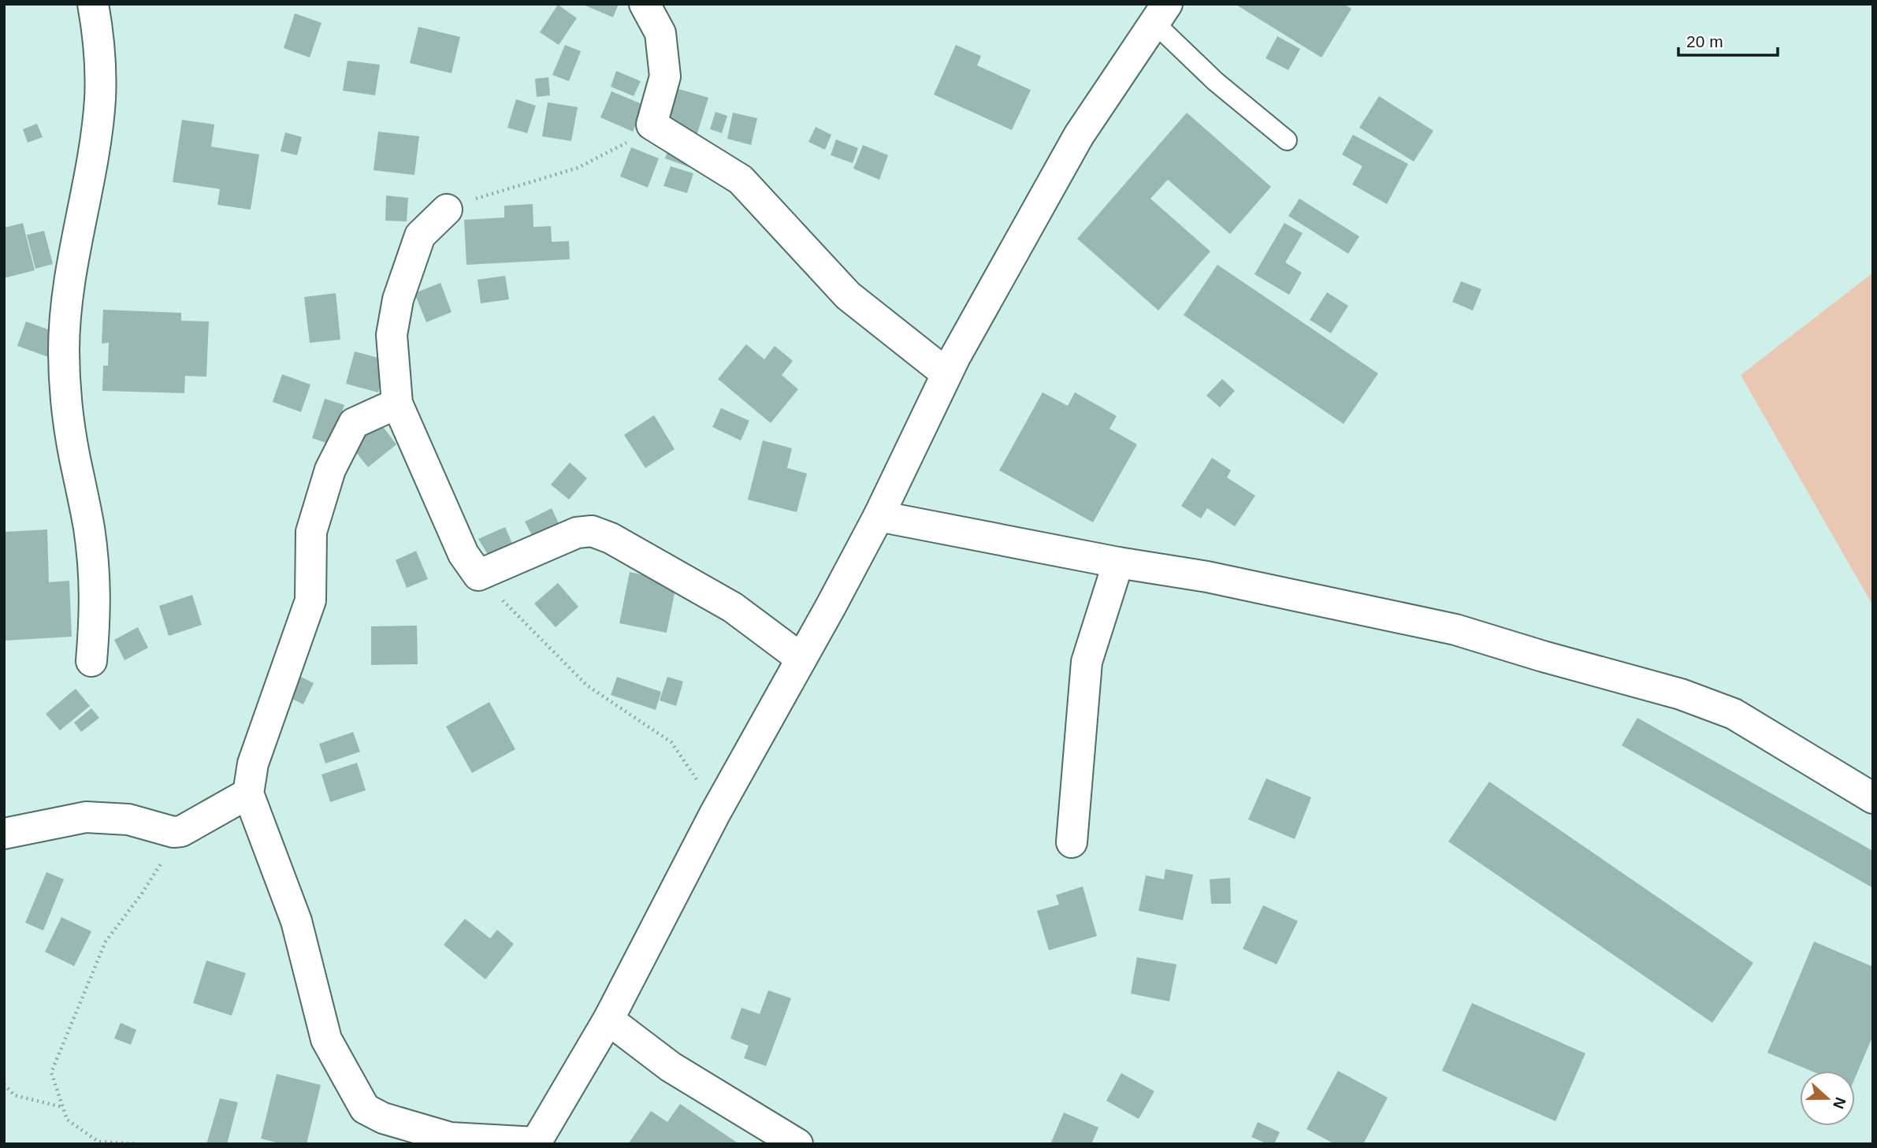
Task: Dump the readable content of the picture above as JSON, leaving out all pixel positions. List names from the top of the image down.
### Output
{
  "scale_bar": "20 m",
  "north": "right"
}
